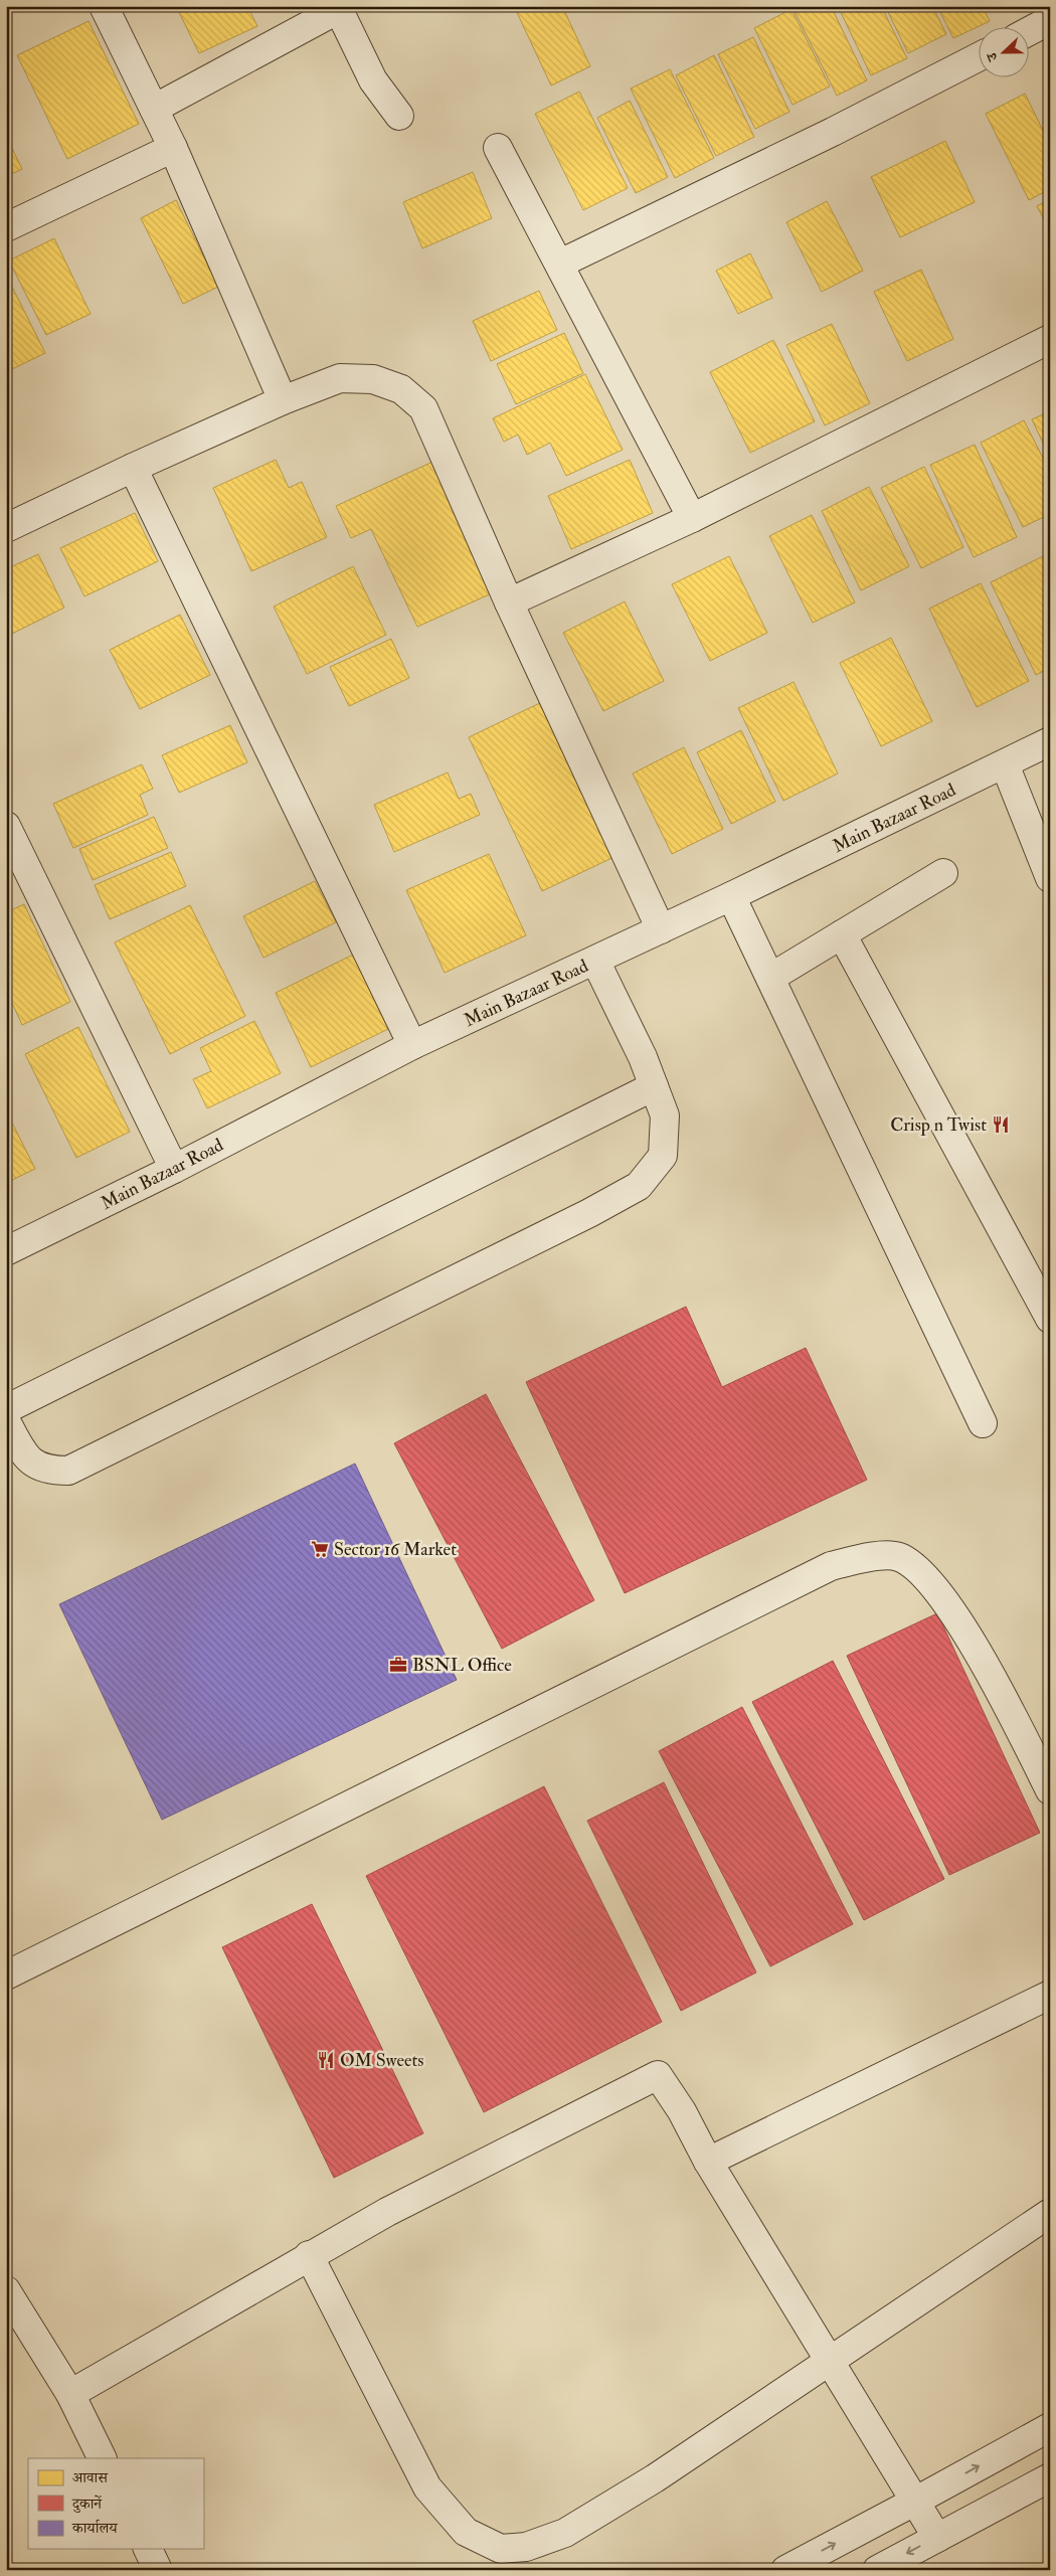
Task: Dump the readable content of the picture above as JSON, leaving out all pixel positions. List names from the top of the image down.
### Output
{
  "streets": {
    "street": ["Main Bazaar Road"]
  },
  "places": {
    "restaurant": ["Crisp n Twist", "OM Sweets"],
    "supermarket": ["Sector 16 Market"],
    "office": ["BSNL Office"]
  },
  "legend": ["आवास", "दुकानें", "कार्यालय"],
  "north": "left"
}
